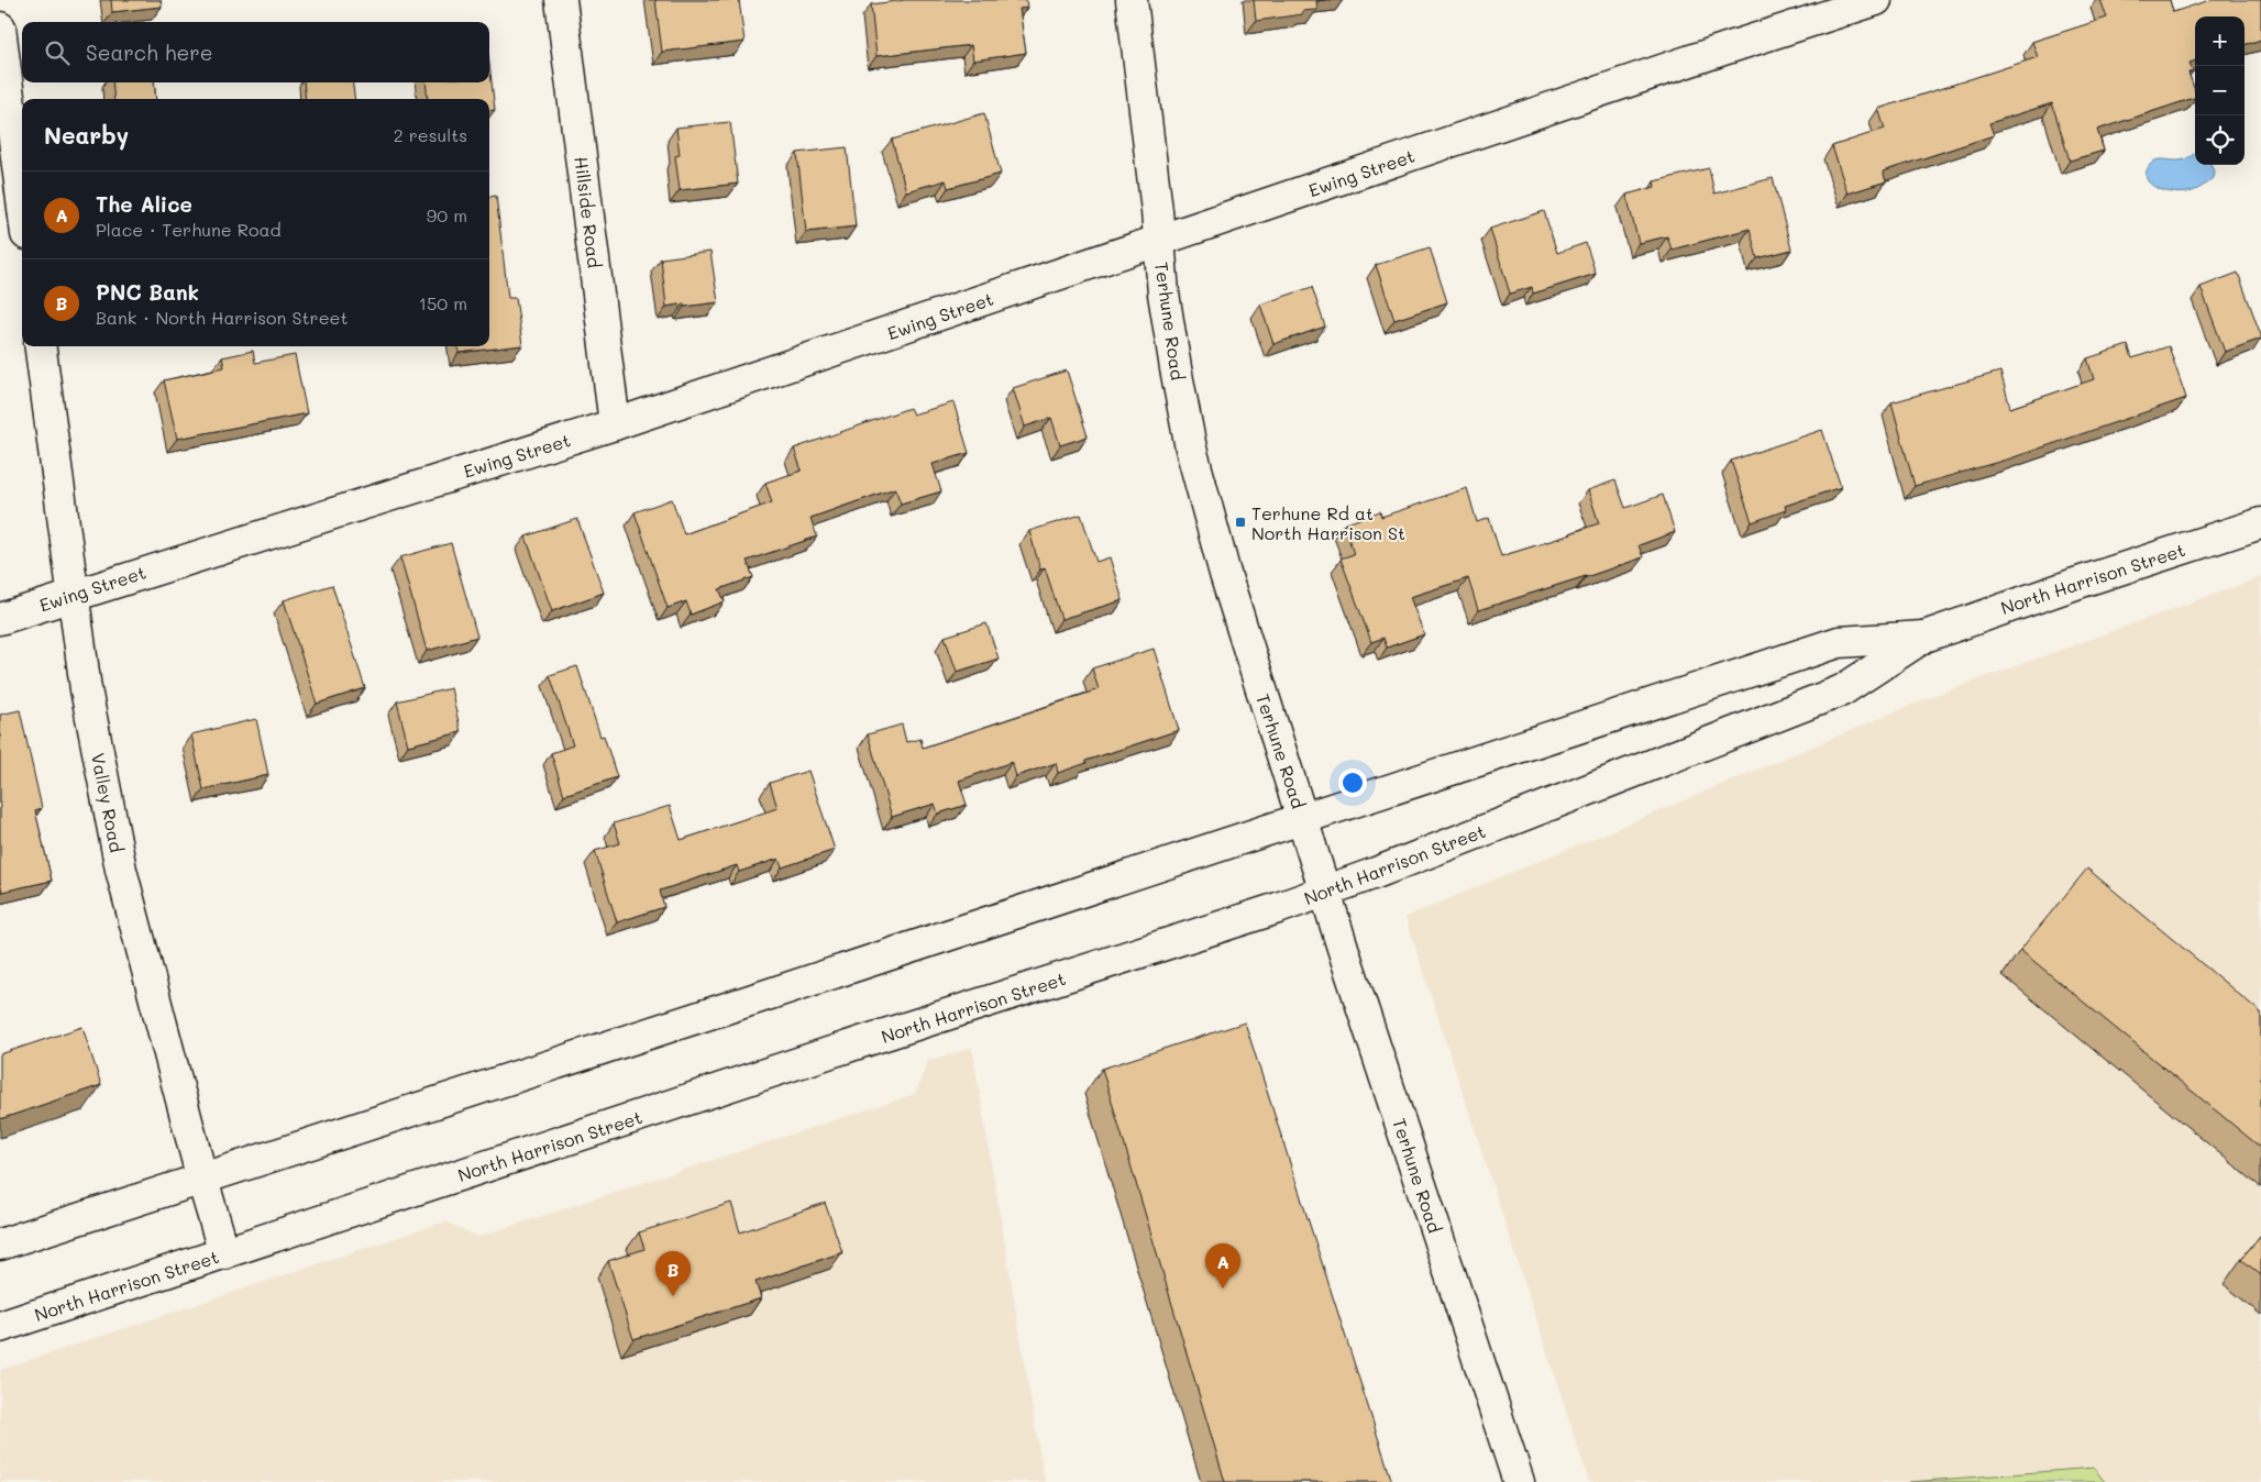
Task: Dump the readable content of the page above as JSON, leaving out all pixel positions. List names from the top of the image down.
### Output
{
  "streets": {
    "street": [
      "Ewing Street",
      "Hillside Road",
      "Terhune Road",
      "North Harrison Street",
      "Valley Road"
    ]
  },
  "crossings": [
    ["Ewing Street", "Hillside Road"],
    ["Ewing Street", "Terhune Road"],
    ["Ewing Street", "Valley Road"],
    ["Terhune Road", "North Harrison Street"],
    ["North Harrison Street", "Valley Road"]
  ],
  "places": {
    "transit": ["Terhune Rd at North Harrison St"]
  },
  "page": {
    "map_buttons": ["+", "−"],
    "search": "Search here",
    "heading": ["Nearby", "2 results"],
    "list": [
      {
        "mark": "A",
        "name": "The Alice",
        "note": "Place · Terhune Road",
        "value": "90 m"
      },
      {
        "mark": "B",
        "name": "PNC Bank",
        "note": "Bank · North Harrison Street",
        "value": "150 m"
      }
    ],
    "pins": ["A", "B"]
  }
}
